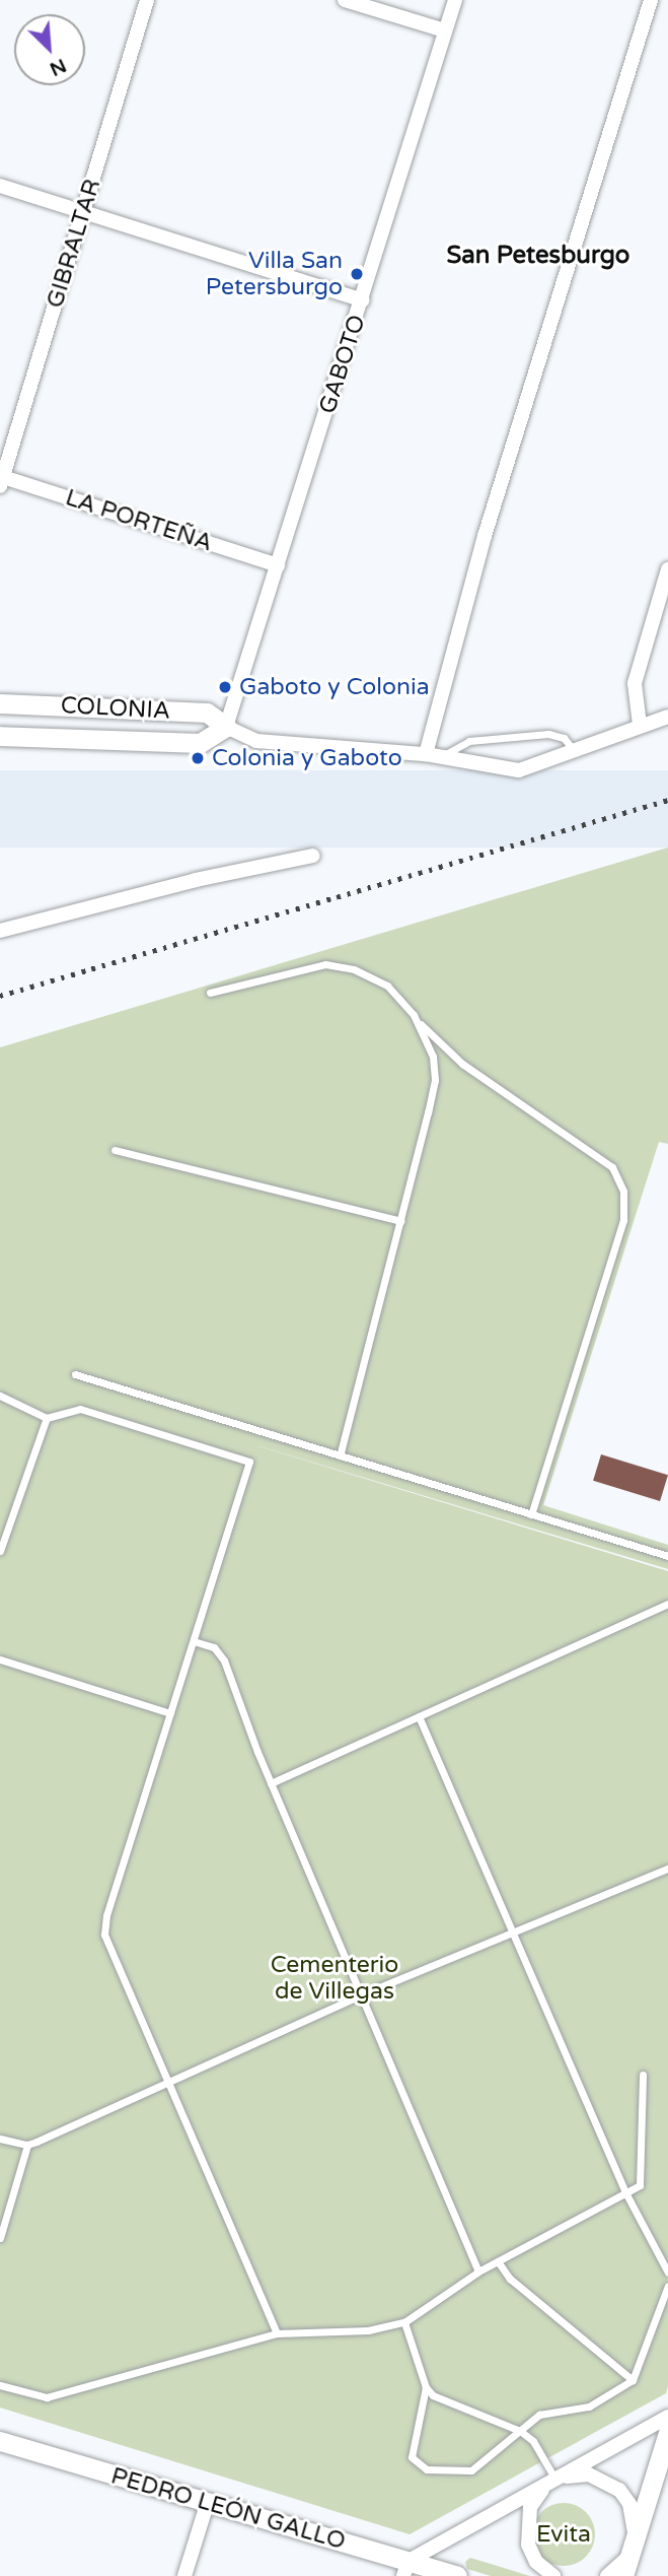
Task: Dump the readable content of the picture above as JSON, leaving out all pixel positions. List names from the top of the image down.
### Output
{
  "streets": {
    "street": [
      "GIBRALTAR",
      "GABOTO",
      "LA PORTEÑA",
      "COLONIA",
      "PEDRO LEÓN GALLO"
    ]
  },
  "crossings": [
    ["GIBRALTAR", "LA PORTEÑA"],
    ["GABOTO", "LA PORTEÑA"],
    ["GABOTO", "COLONIA"]
  ],
  "districts": ["San Petesburgo"],
  "parks": ["Cementerio de Villegas", "Evita"],
  "places": ["Villa San Petersburgo", "Gaboto y Colonia", "Colonia y Gaboto"],
  "north": "bottom right"
}
